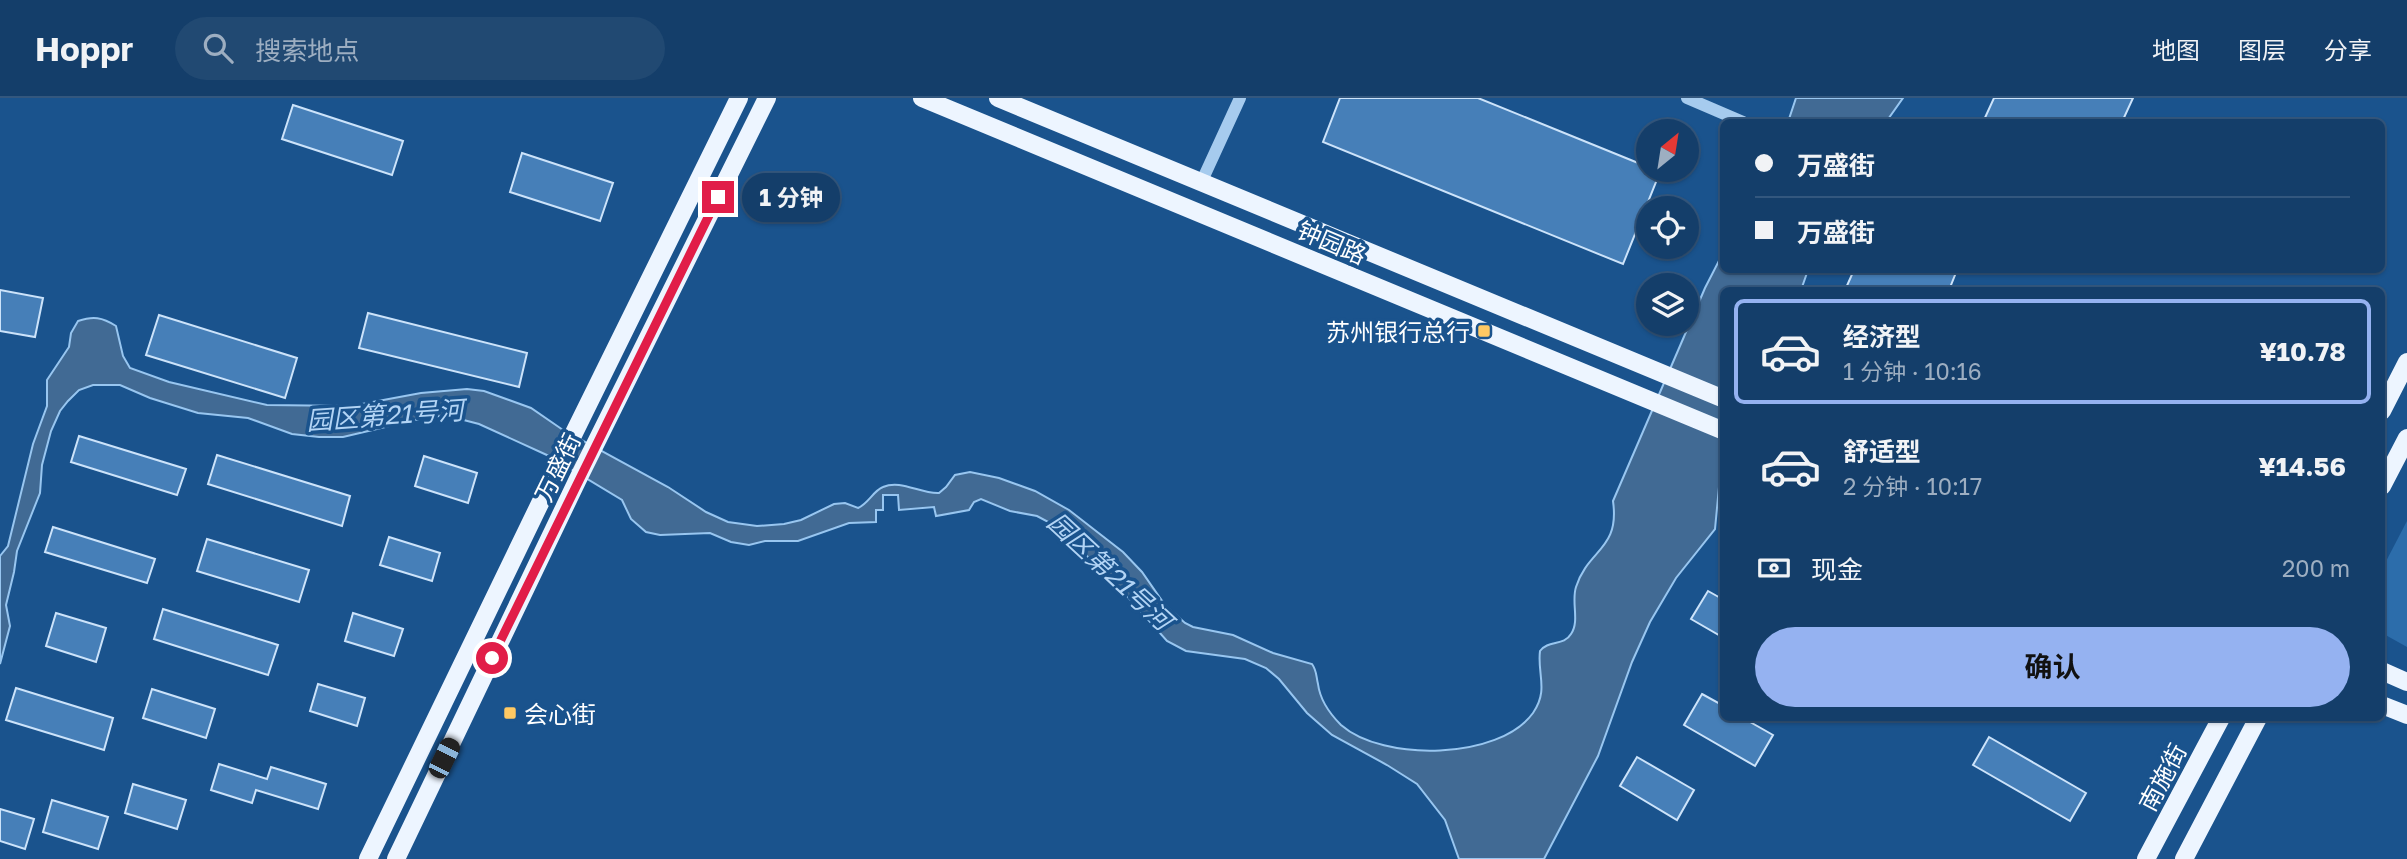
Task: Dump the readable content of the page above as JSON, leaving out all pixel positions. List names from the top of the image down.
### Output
{
  "streets": {
    "main road": ["钟园路", "万盛街", "南施街"]
  },
  "water": ["园区第21号河"],
  "places": {
    "transit": ["苏州银行总行", "会心街"]
  },
  "north": "top right",
  "page": {
    "header": "Hoppr",
    "search": "搜索地点",
    "nav": ["地图", "图层", "分享"],
    "banner": ["万盛街", "万盛街"],
    "bubble": "1 分钟",
    "list": [
      {
        "name": "经济型",
        "note": "1 分钟 · 10:16",
        "value": "¥10.78"
      },
      {
        "name": "舒适型",
        "note": "2 分钟 · 10:17",
        "value": "¥14.56"
      }
    ],
    "pay": ["现金", "200 m"],
    "buttons": "确认"
  }
}
